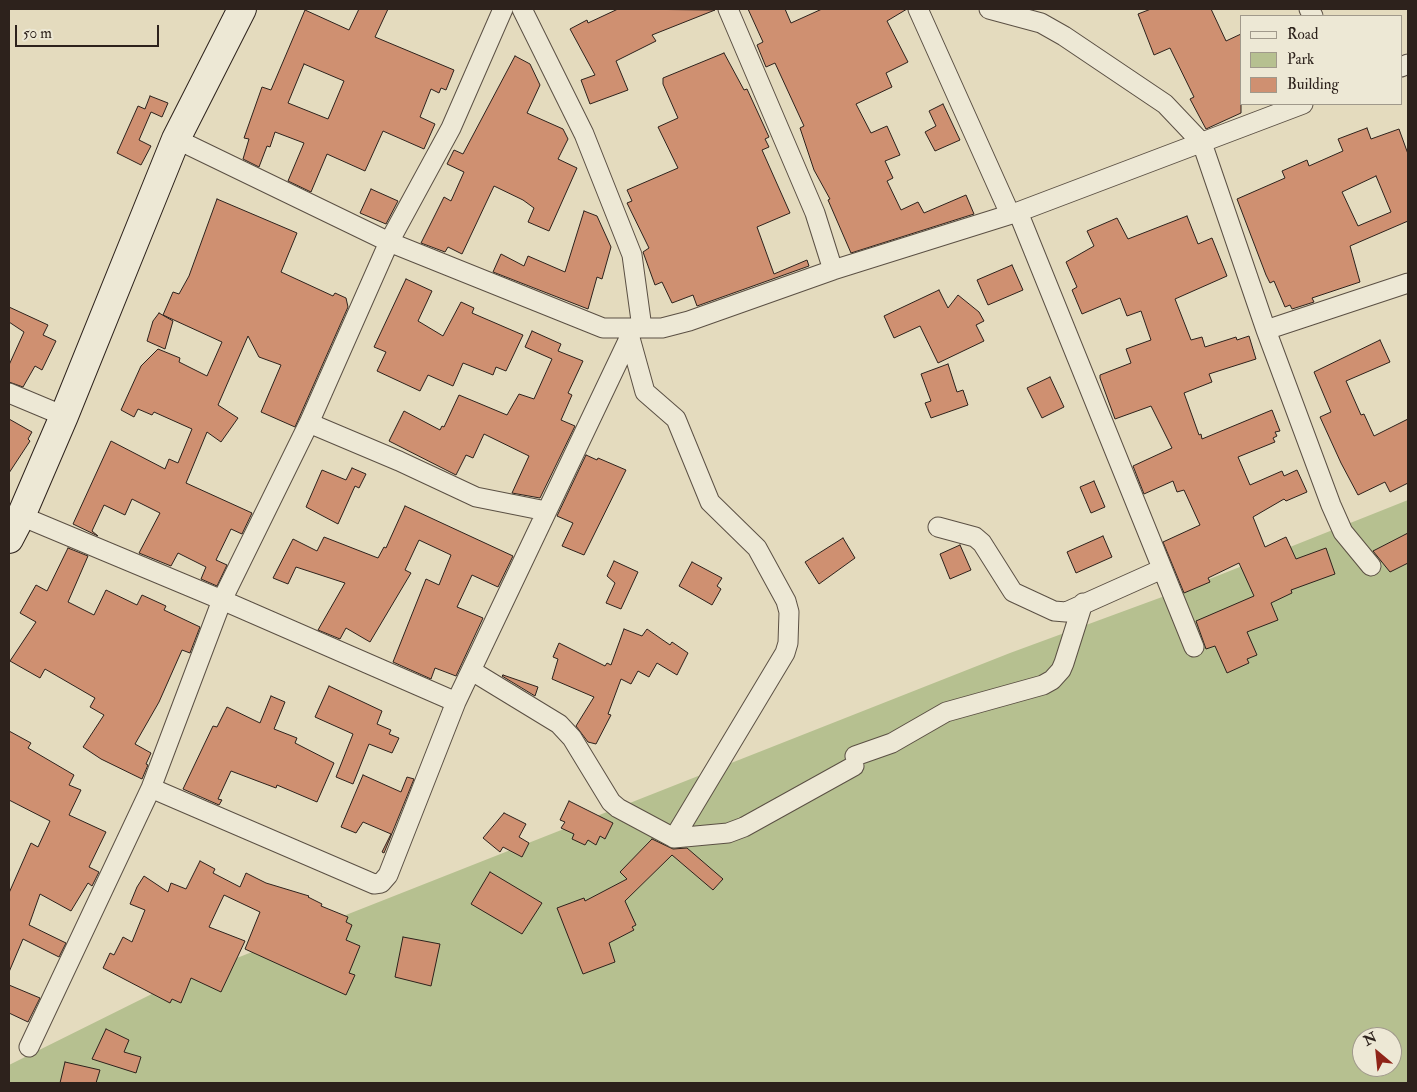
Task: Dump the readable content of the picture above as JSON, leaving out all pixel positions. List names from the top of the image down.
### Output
{
  "legend": ["Road", "Park", "Building"],
  "scale_bar": "50 m",
  "north": "top left"
}
